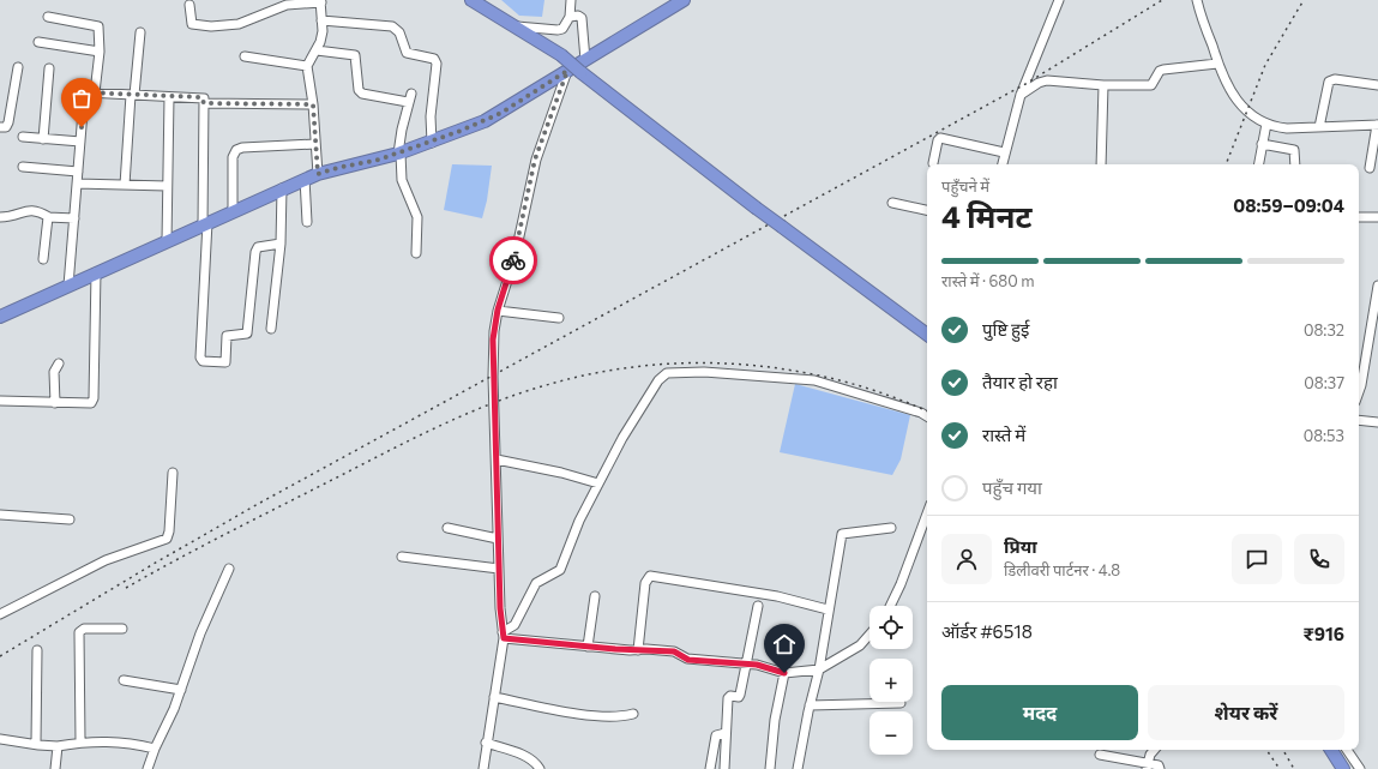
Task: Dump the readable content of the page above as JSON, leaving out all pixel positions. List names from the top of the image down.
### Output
{
  "page": {
    "heading": ["4 मिनट", "पहुँचने में", "08:59–09:04"],
    "panel": [
      "प्रिया",
      "डिलीवरी पार्टनर · 4.8",
      "ऑर्डर #6518",
      "₹916"
    ],
    "bar": "रास्ते में · 680 m",
    "list": [
      ["पुष्टि हुई", "08:32"],
      ["तैयार हो रहा", "08:37"],
      ["रास्ते में", "08:53"],
      "पहुँच गया"
    ],
    "map_buttons": ["+", "−"],
    "buttons": ["मदद", "शेयर करें"]
  }
}
